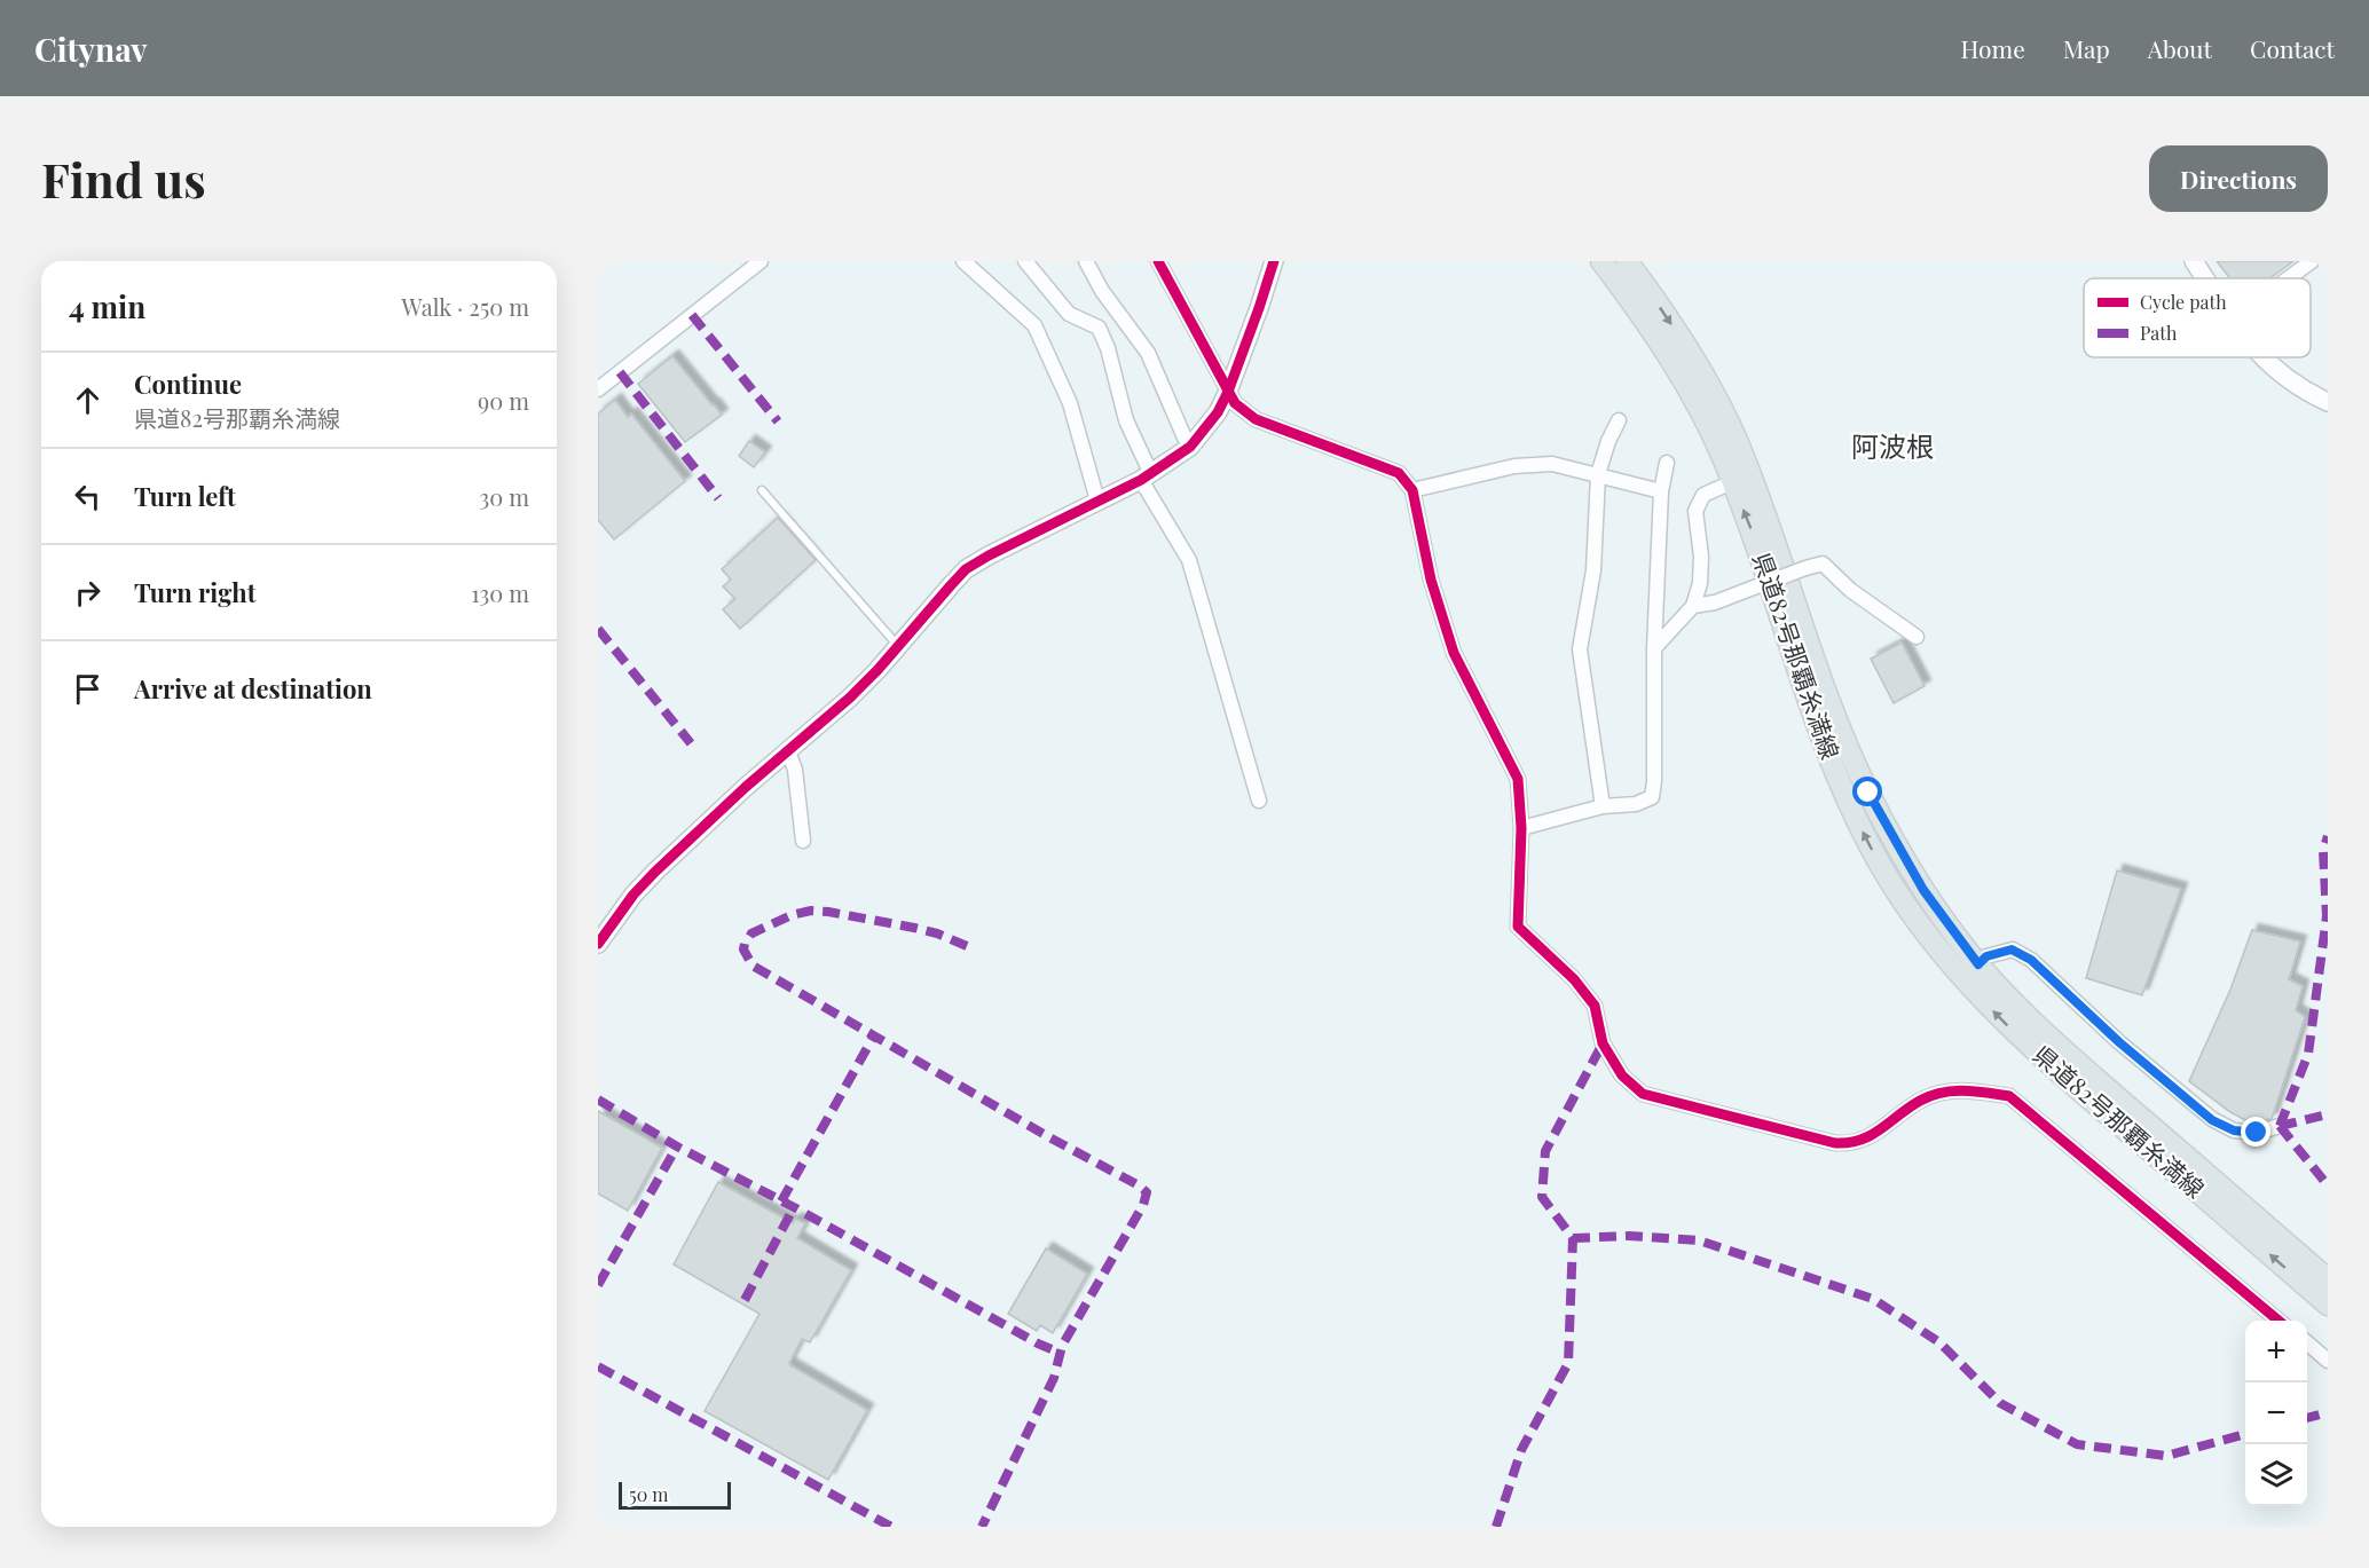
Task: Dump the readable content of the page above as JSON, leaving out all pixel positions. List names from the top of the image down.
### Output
{
  "streets": {
    "main road": ["県道82号那覇糸満線"]
  },
  "districts": ["阿波根"],
  "legend": ["Cycle path", "Path"],
  "scale_bar": "50 m",
  "page": {
    "header": "Citynav",
    "nav": [
      "Home",
      "Map",
      "About",
      "Contact"
    ],
    "buttons": "Directions",
    "title": "Find us",
    "heading": ["4 min", "Walk · 250 m"],
    "list": [
      ["Continue", "県道82号那覇糸満線", "90 m"],
      ["Turn left", "30 m"],
      ["Turn right", "130 m"],
      "Arrive at destination"
    ],
    "map_buttons": ["+", "−"],
    "scale": "50 m"
  }
}
